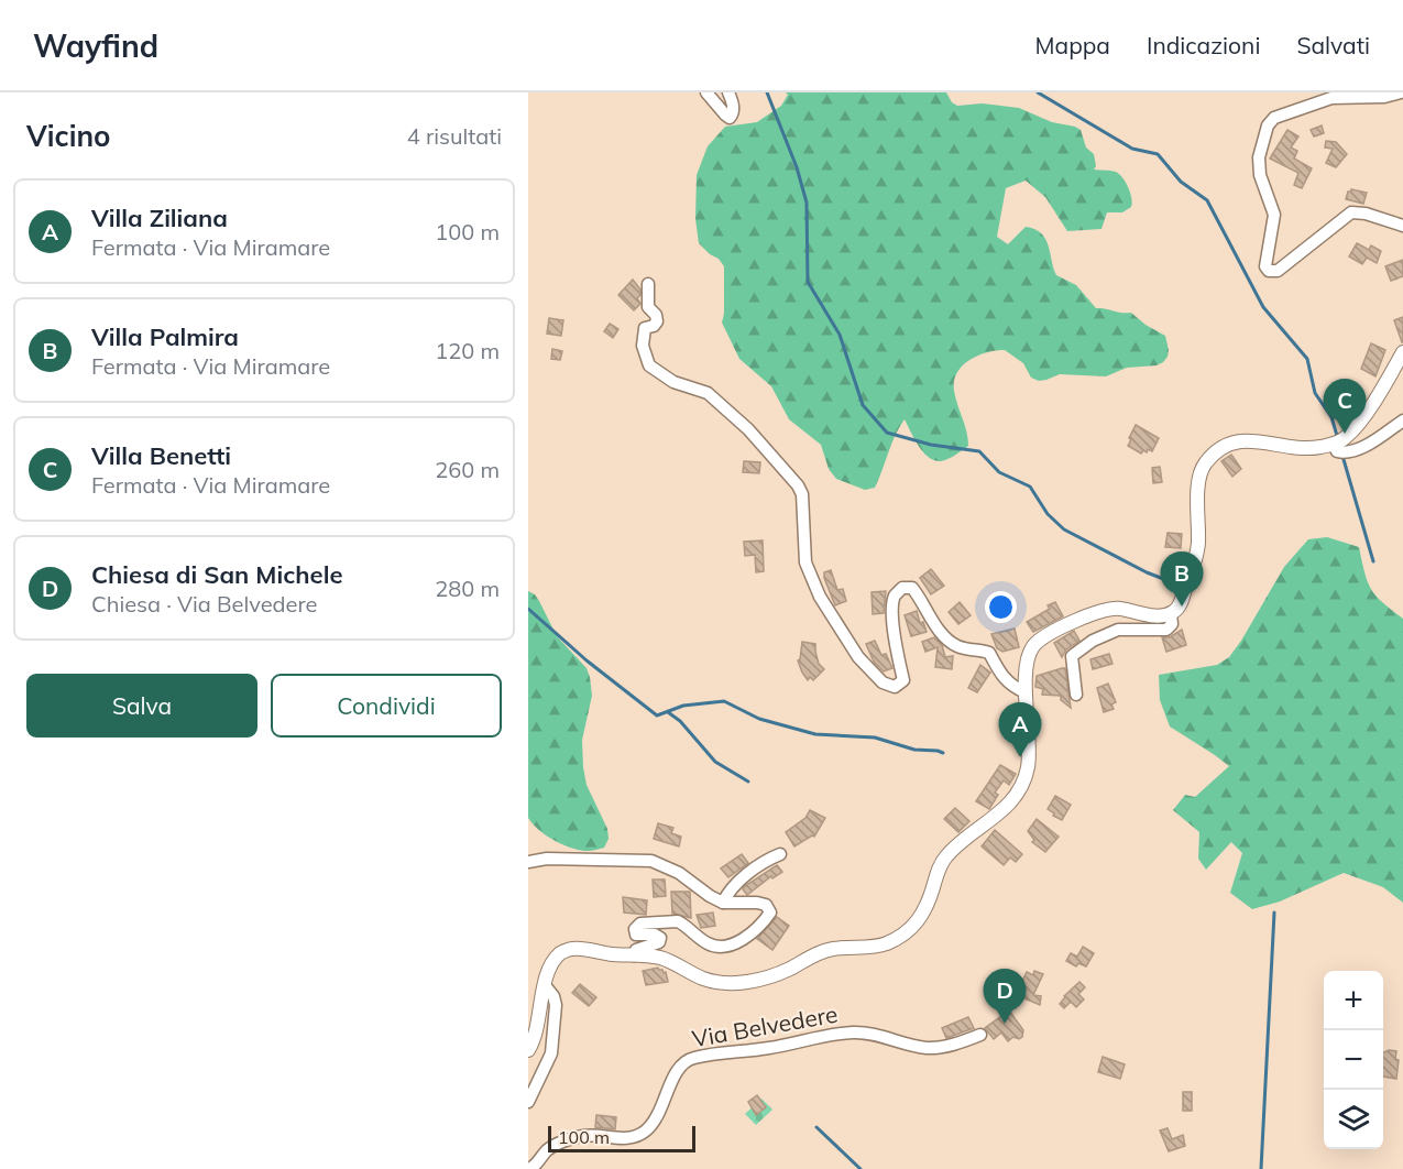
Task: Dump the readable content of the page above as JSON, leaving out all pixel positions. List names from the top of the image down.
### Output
{
  "streets": {
    "street": ["Via Belvedere"]
  },
  "scale_bar": "100 m",
  "page": {
    "header": "Wayfind",
    "nav": ["Mappa", "Indicazioni", "Salvati"],
    "heading": ["Vicino", "4 risultati"],
    "list": [
      {
        "mark": "A",
        "name": "Villa Ziliana",
        "note": "Fermata · Via Miramare",
        "value": "100 m"
      },
      {
        "mark": "B",
        "name": "Villa Palmira",
        "note": "Fermata · Via Miramare",
        "value": "120 m"
      },
      {
        "mark": "C",
        "name": "Villa Benetti",
        "note": "Fermata · Via Miramare",
        "value": "260 m"
      },
      {
        "mark": "D",
        "name": "Chiesa di San Michele",
        "note": "Chiesa · Via Belvedere",
        "value": "280 m"
      }
    ],
    "pins": [
      "C",
      "B",
      "A",
      "D"
    ],
    "buttons": ["Salva", "Condividi"],
    "map_buttons": ["+", "−"],
    "scale": "100 m"
  }
}
